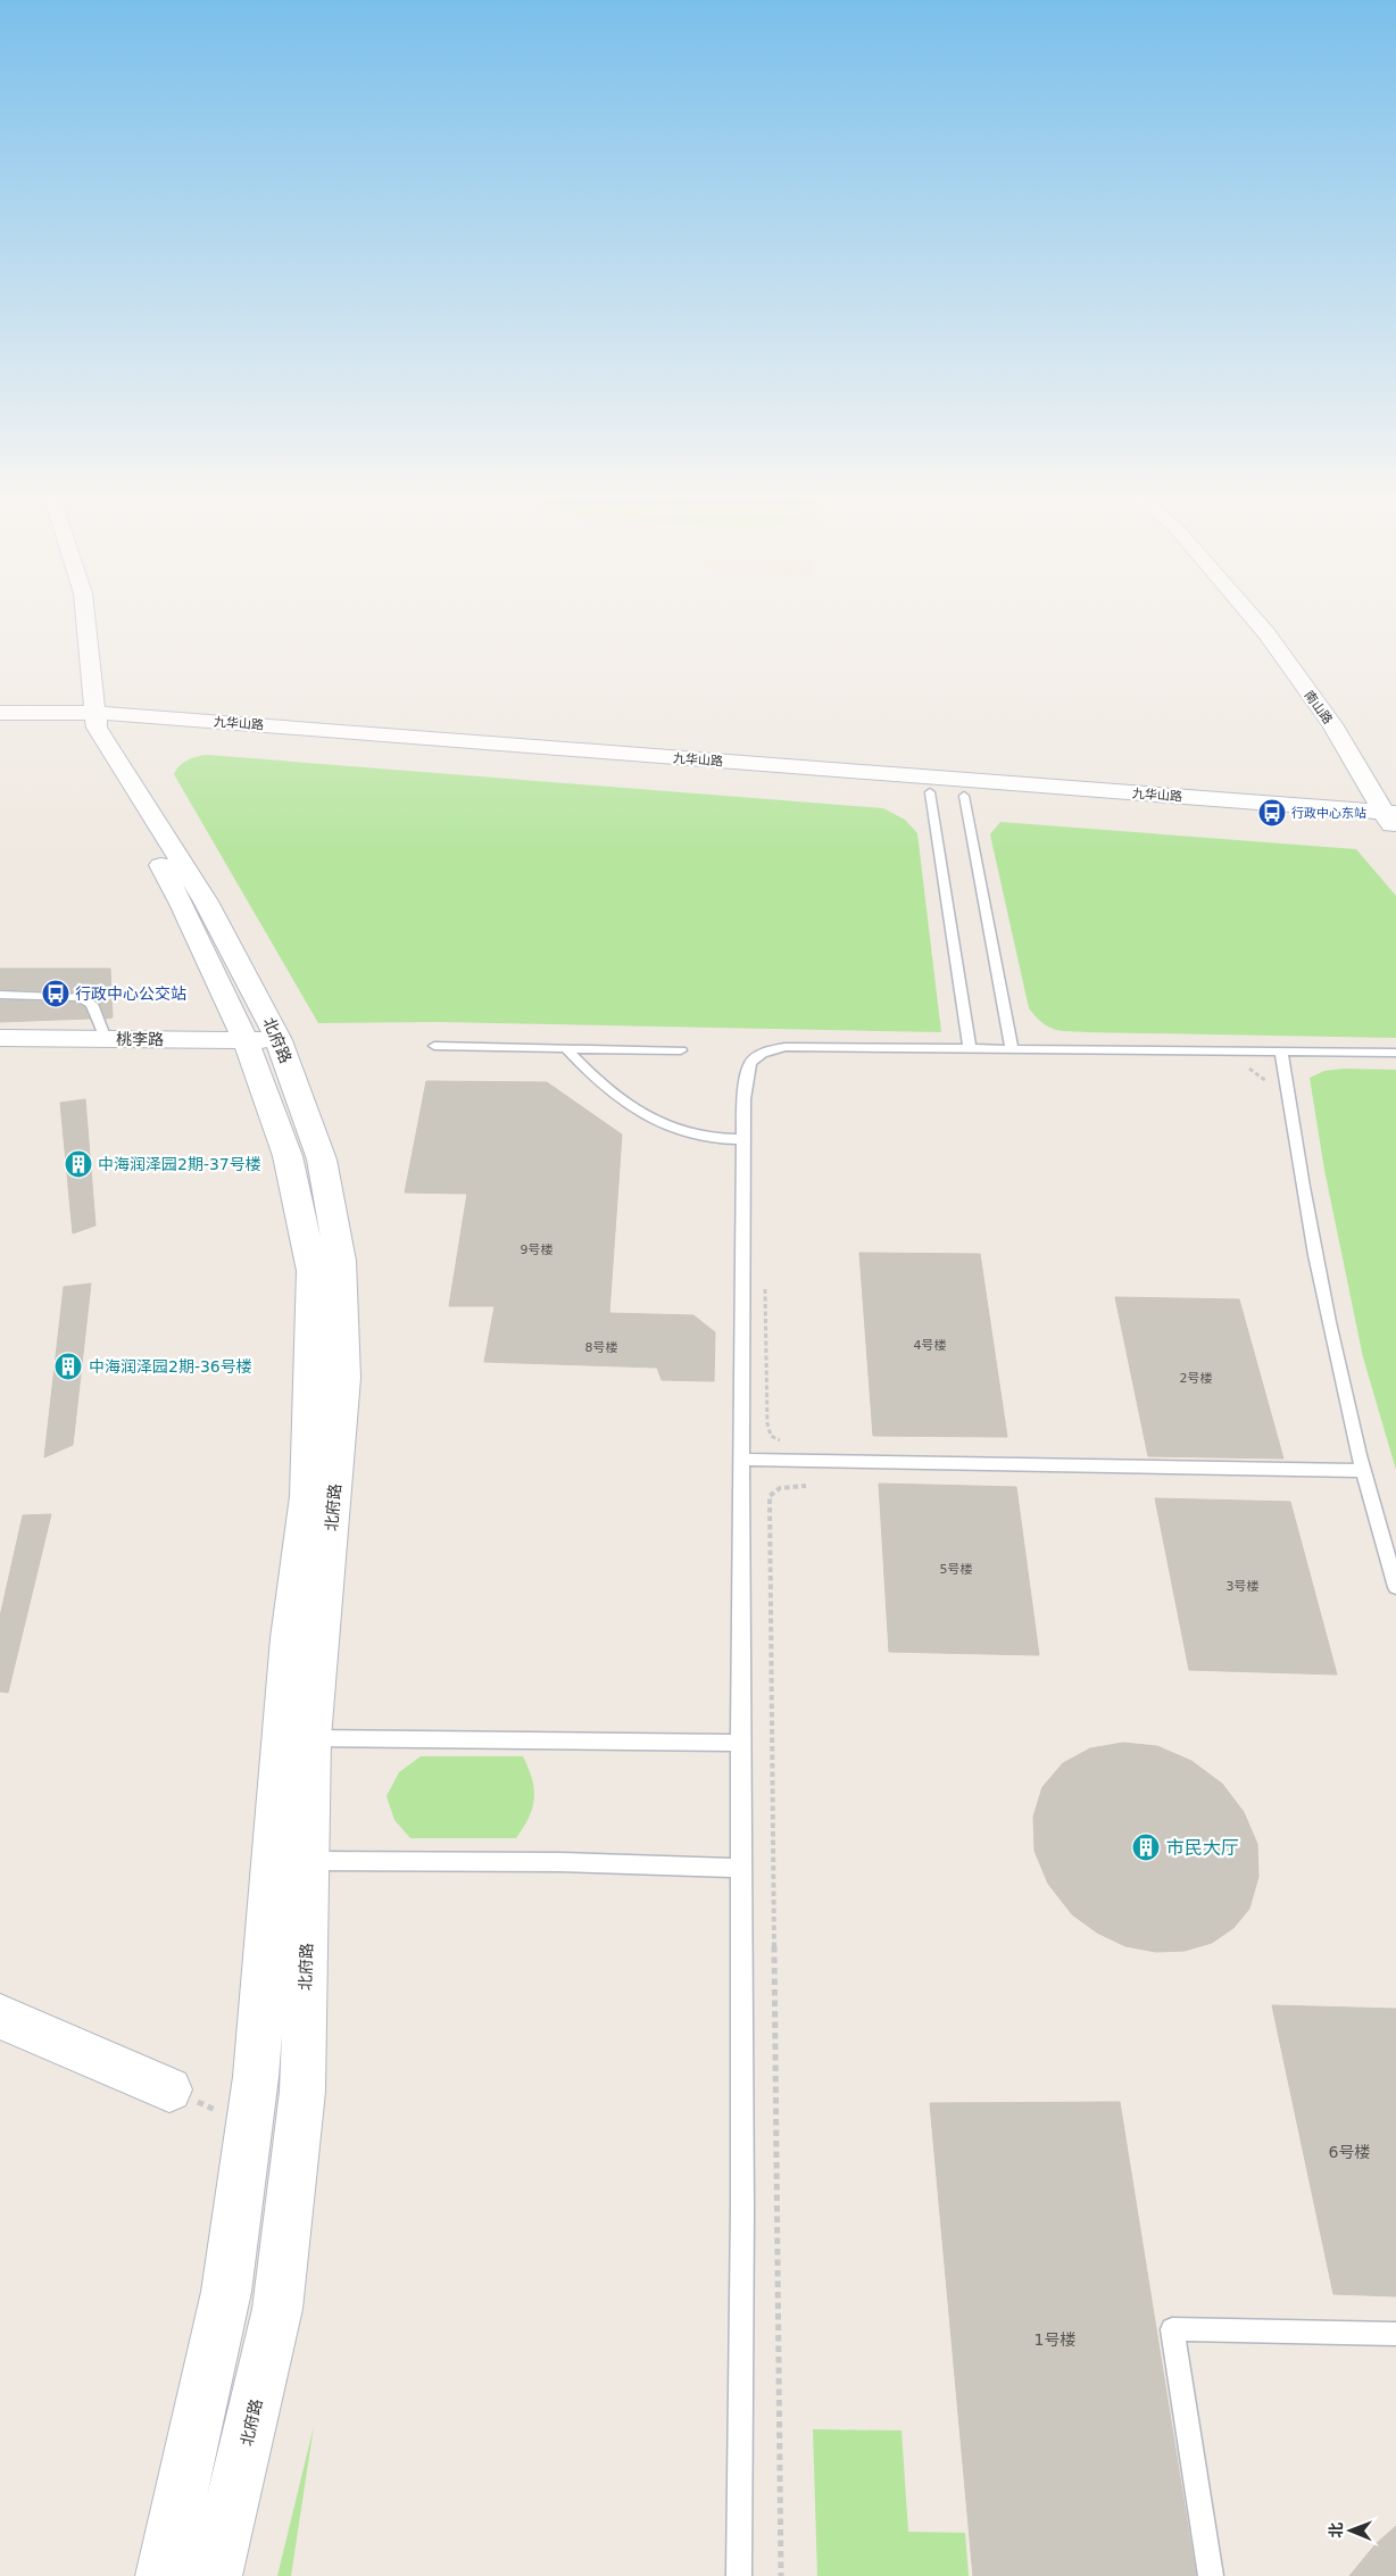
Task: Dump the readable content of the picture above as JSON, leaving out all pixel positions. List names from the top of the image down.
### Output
{
  "streets": {
    "main road": [
      "南山路",
      "九华山路",
      "桃李路",
      "北府路"
    ]
  },
  "crossings": [
    ["南山路", "九华山路"],
    ["九华山路", "北府路"],
    ["桃李路", "北府路"]
  ],
  "places": {
    "bus stop": ["行政中心东站", "行政中心公交站"],
    "building": ["中海润泽园2期-37号楼", "中海润泽园2期-36号楼", "市民大厅"]
  },
  "house_numbers": [
    "9号楼",
    "4号楼",
    "8号楼",
    "2号楼",
    "5号楼",
    "3号楼",
    "6号楼",
    "1号楼"
  ],
  "north": "left"
}
